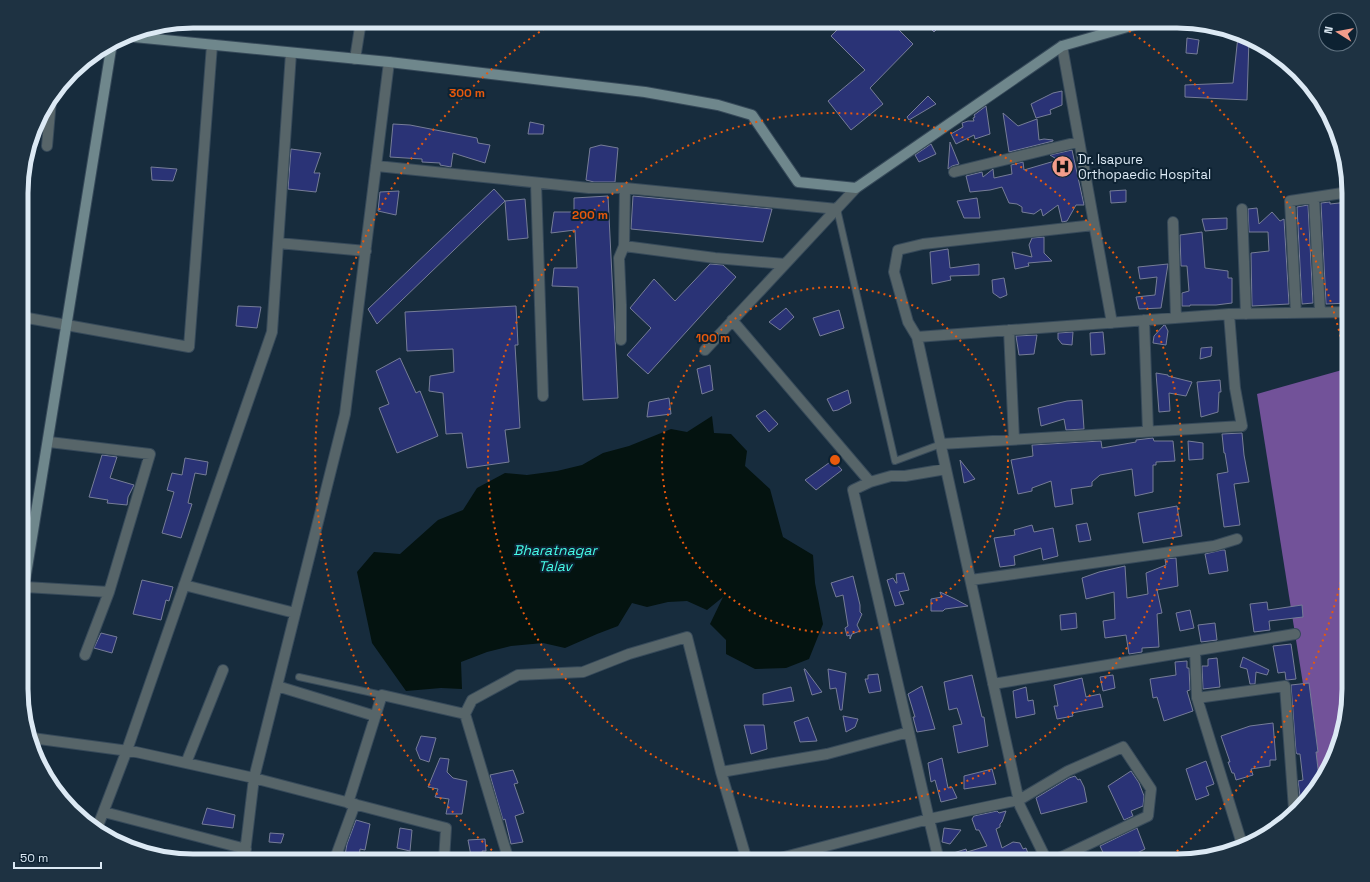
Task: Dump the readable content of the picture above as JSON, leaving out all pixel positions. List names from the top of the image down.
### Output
{
  "water": ["Bharatnagar Talav"],
  "places": {
    "hospital": ["Dr. Isapure Orthopaedic Hospital"]
  },
  "scale_bar": "50 m",
  "north": "left",
  "rings": ["300 m", "200 m", "100 m"]
}
